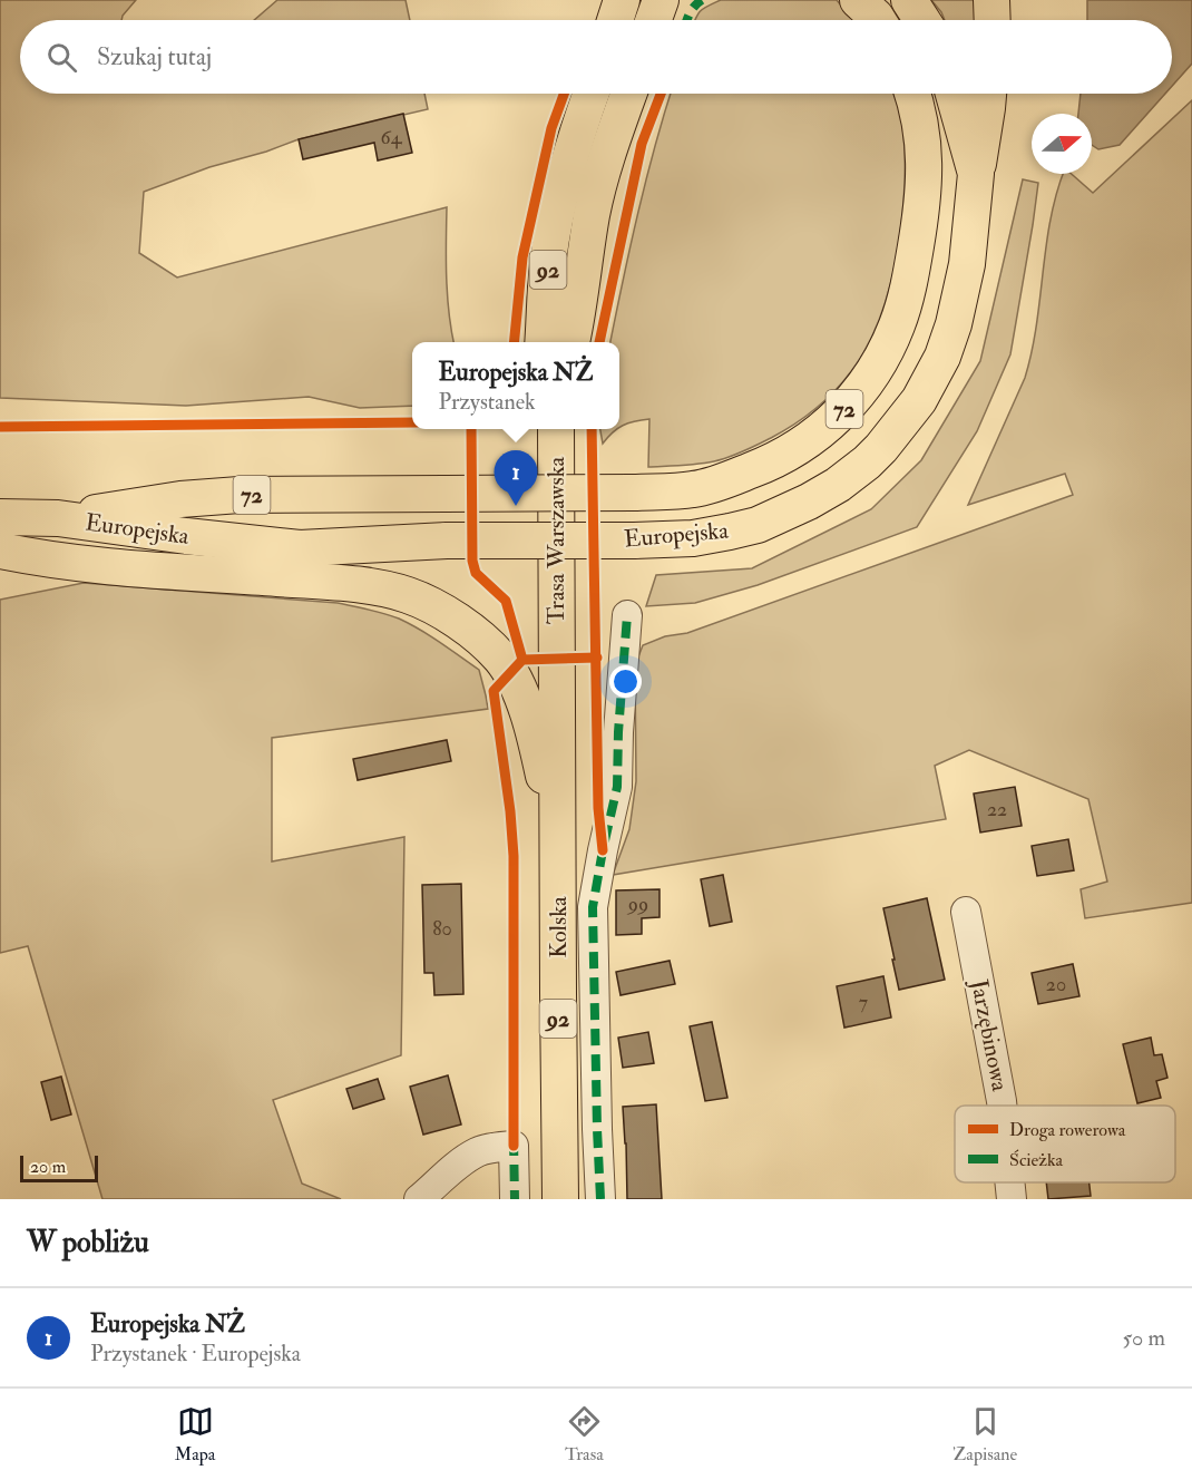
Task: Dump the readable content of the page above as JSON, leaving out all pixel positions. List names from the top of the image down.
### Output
{
  "streets": {
    "main road": [
      "92",
      "72",
      "Europejska",
      "Trasa Warszawska",
      "Kolska"
    ],
    "street": ["Jarzębinowa"]
  },
  "crossings": [
    ["Trasa Warszawska", "Kolska"]
  ],
  "house_numbers": [
    "64",
    "22",
    "99",
    "80",
    "20",
    "7"
  ],
  "legend": ["Droga rowerowa", "Ścieżka"],
  "scale_bar": "20 m",
  "north": "right",
  "page": {
    "search": "Szukaj tutaj",
    "popup": ["Europejska NŻ", "Przystanek"],
    "pins": "1",
    "scale": "20 m",
    "heading": "W pobliżu",
    "list": [
      {
        "mark": "1",
        "name": "Europejska NŻ",
        "note": "Przystanek · Europejska",
        "value": "50 m"
      }
    ],
    "nav": ["Mapa", "Trasa", "Zapisane"]
  }
}
